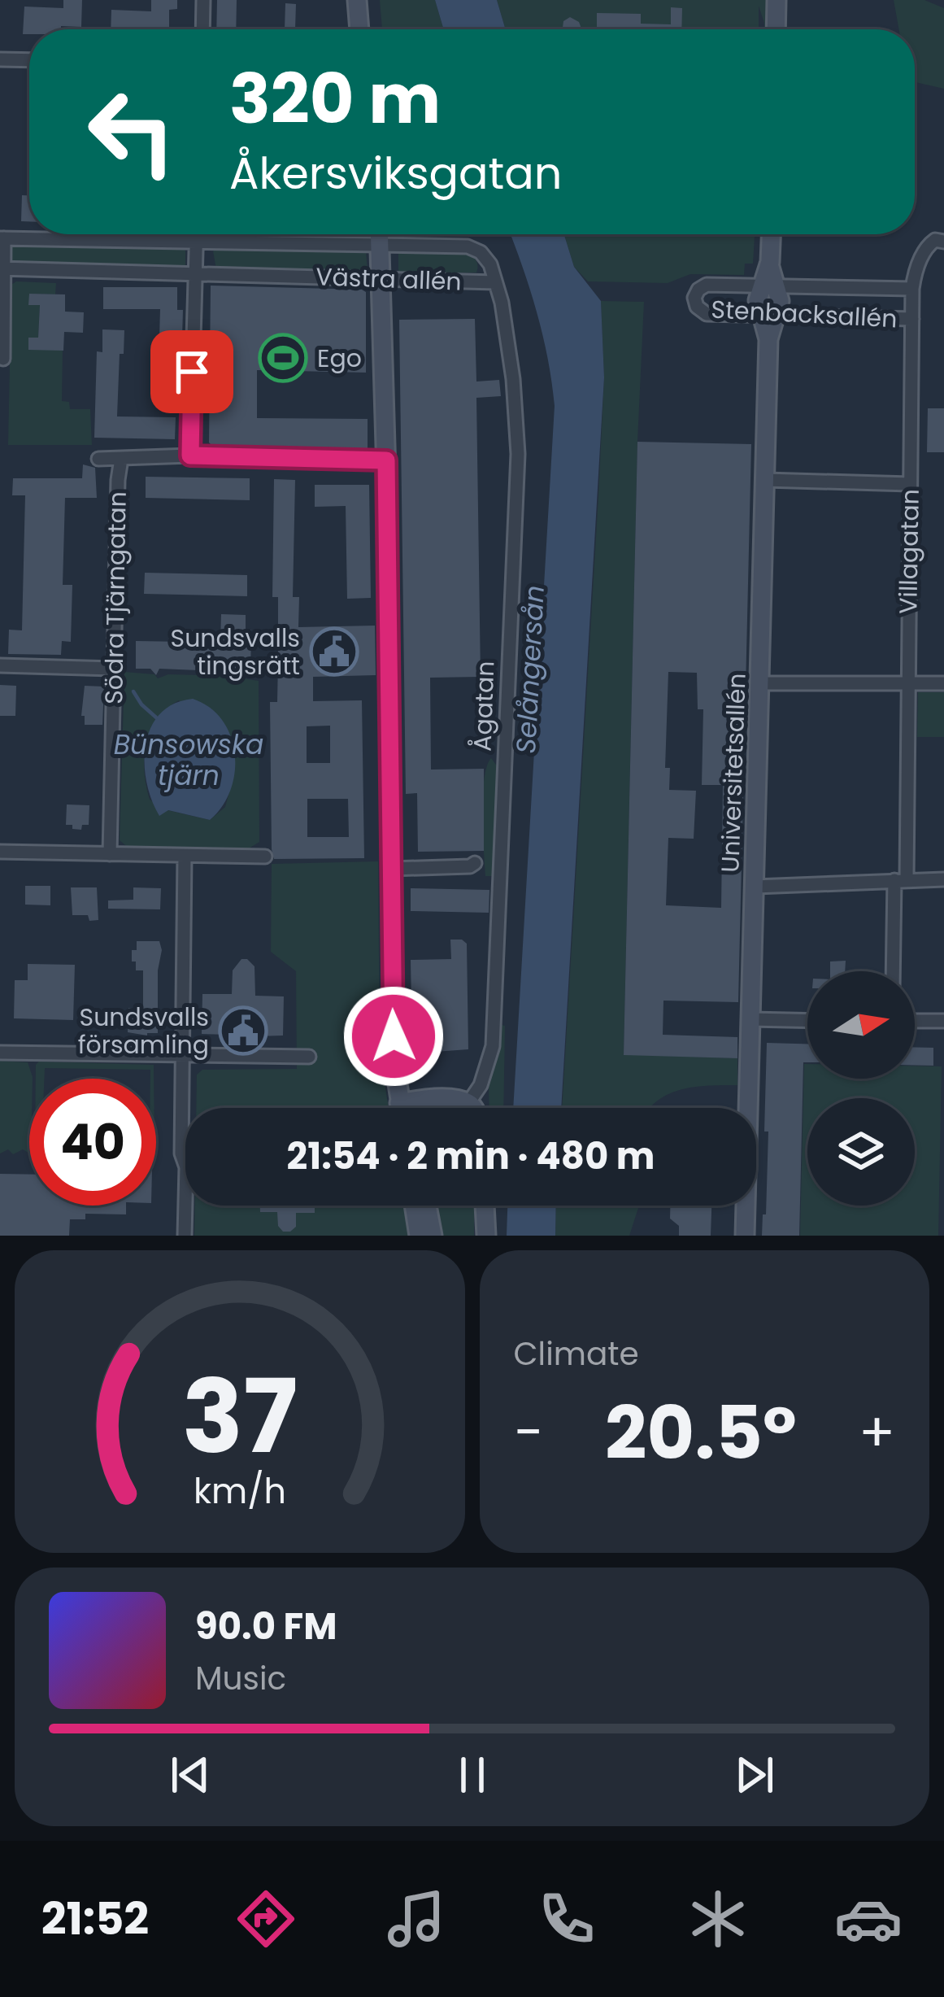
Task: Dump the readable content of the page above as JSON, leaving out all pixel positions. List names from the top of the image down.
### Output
{
  "streets": {
    "street": [
      "Västra allén",
      "Stenbacksallén",
      "Villagatan",
      "Södra Tjärngatan",
      "Ågatan",
      "Universitetsallén"
    ]
  },
  "crossings": [
    ["Västra allén", "Ågatan"],
    ["Stenbacksallén", "Villagatan"],
    ["Stenbacksallén", "Universitetsallén"]
  ],
  "water": ["Selångersån", "Bünsowska tjärn"],
  "places": {
    "sports": ["Ego"],
    "public building": ["Sundsvalls tingsrätt", "Sundsvalls församling"]
  },
  "north": "right",
  "page": {
    "turn": ["320 m", "Åkersviksgatan"],
    "limit": "40",
    "trip": "21:54 · 2 min · 480 m",
    "tile": "Climate",
    "heat": ["−", "20.5°", "+"],
    "song": ["90.0 FM", "Music"],
    "tabs": "21:52",
    "gauge": ["37", "km/h"]
  }
}
